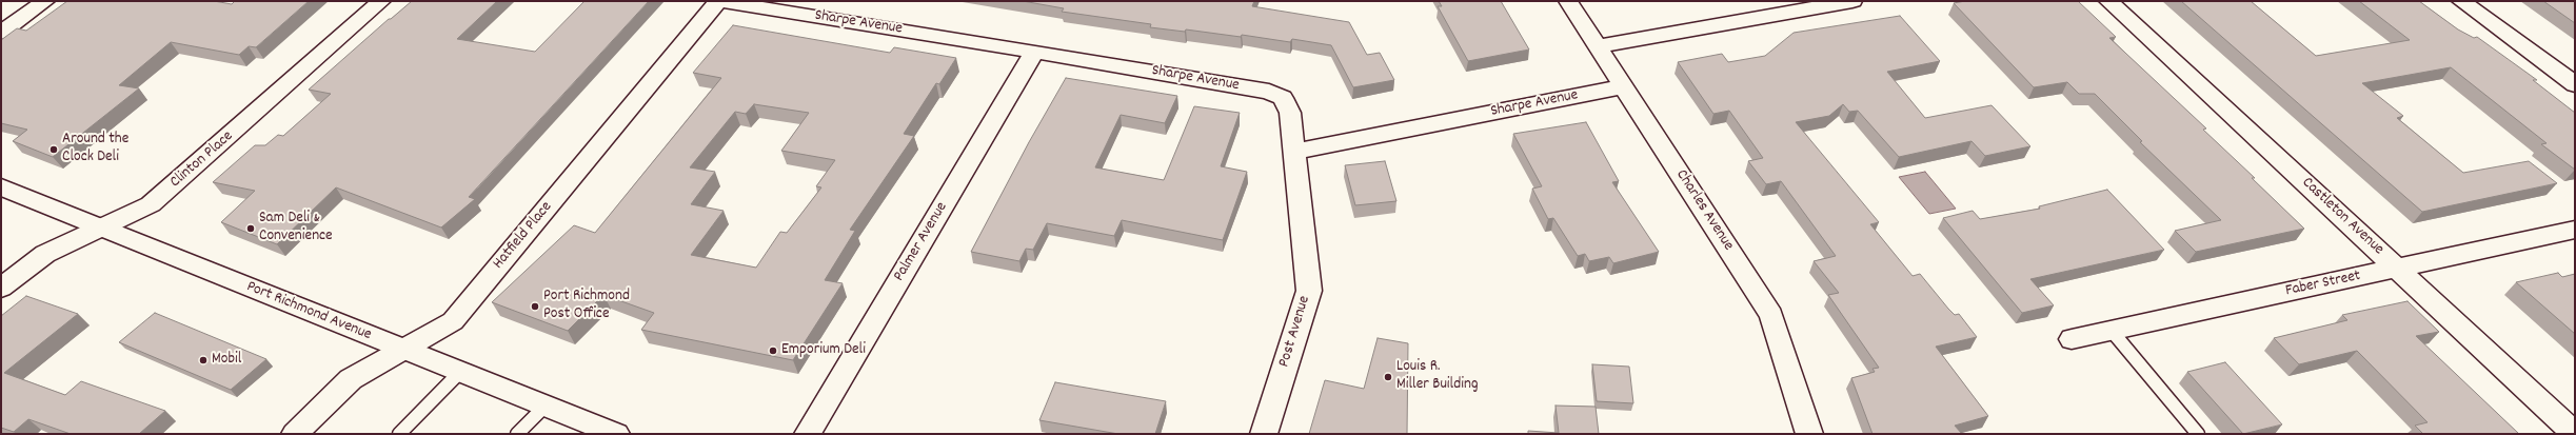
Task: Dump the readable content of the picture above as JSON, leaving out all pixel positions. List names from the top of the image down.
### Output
{
  "streets": {
    "street": [
      "Sharpe Avenue",
      "Clinton Place",
      "Charles Avenue",
      "Castleton Avenue",
      "Hatfield Place",
      "Palmer Avenue",
      "Faber Street",
      "Port Richmond Avenue",
      "Post Avenue"
    ]
  },
  "crossings": [
    ["Sharpe Avenue", "Charles Avenue"],
    ["Sharpe Avenue", "Hatfield Place"],
    ["Sharpe Avenue", "Palmer Avenue"],
    ["Sharpe Avenue", "Post Avenue"],
    ["Clinton Place", "Port Richmond Avenue"],
    ["Castleton Avenue", "Faber Street"],
    ["Hatfield Place", "Port Richmond Avenue"]
  ],
  "places": [
    "Around the Clock Deli",
    "Sam Deli & Convenience",
    "Port Richmond Post Office",
    "Emporium Deli",
    "Mobil",
    "Louis R. Miller Building"
  ]
}
